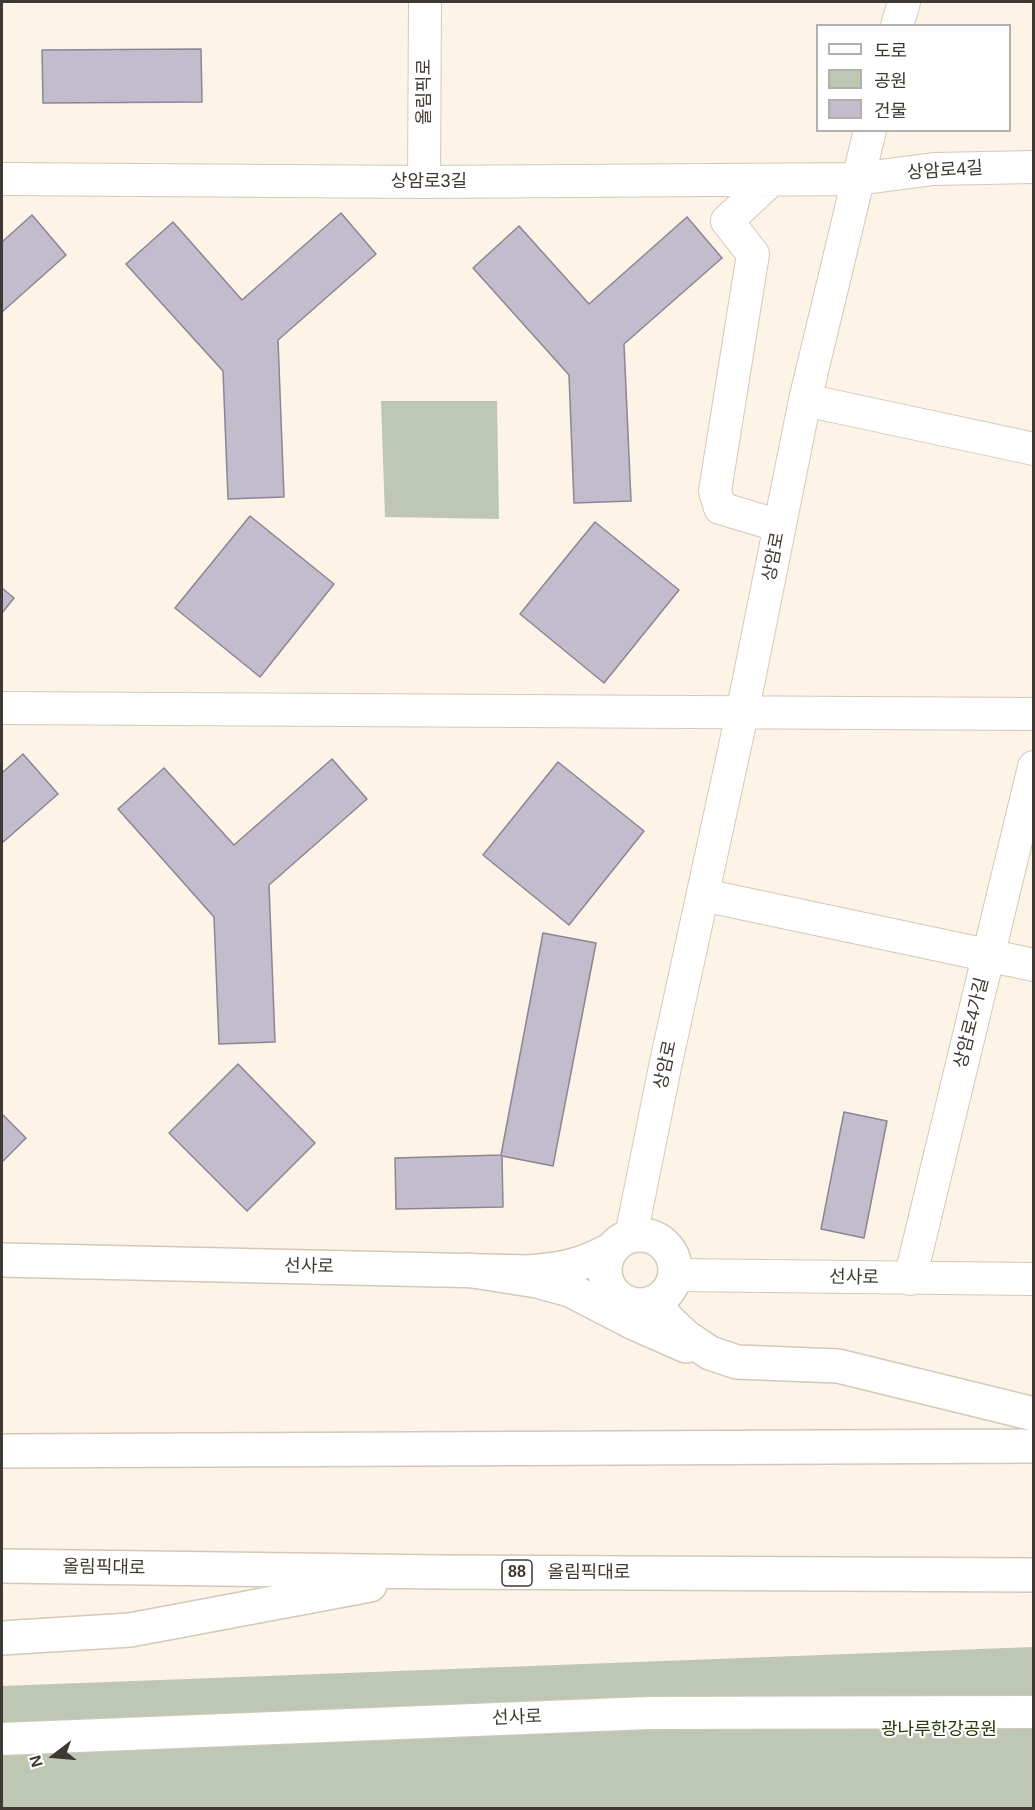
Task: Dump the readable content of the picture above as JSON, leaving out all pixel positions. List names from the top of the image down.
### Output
{
  "streets": {
    "main road": ["선사로", "올림픽대로", "88"],
    "street": [
      "올림픽로",
      "상암로4길",
      "상암로3길",
      "상암로",
      "상암로4가길"
    ]
  },
  "crossings": [
    ["올림픽로", "상암로3길"],
    ["상암로4길", "상암로3길"],
    ["상암로4길", "상암로"],
    ["상암로3길", "상암로"],
    ["상암로", "선사로"],
    ["상암로4가길", "선사로"]
  ],
  "parks": ["광나루한강공원"],
  "legend": ["도로", "공원", "건물"],
  "north": "left"
}
